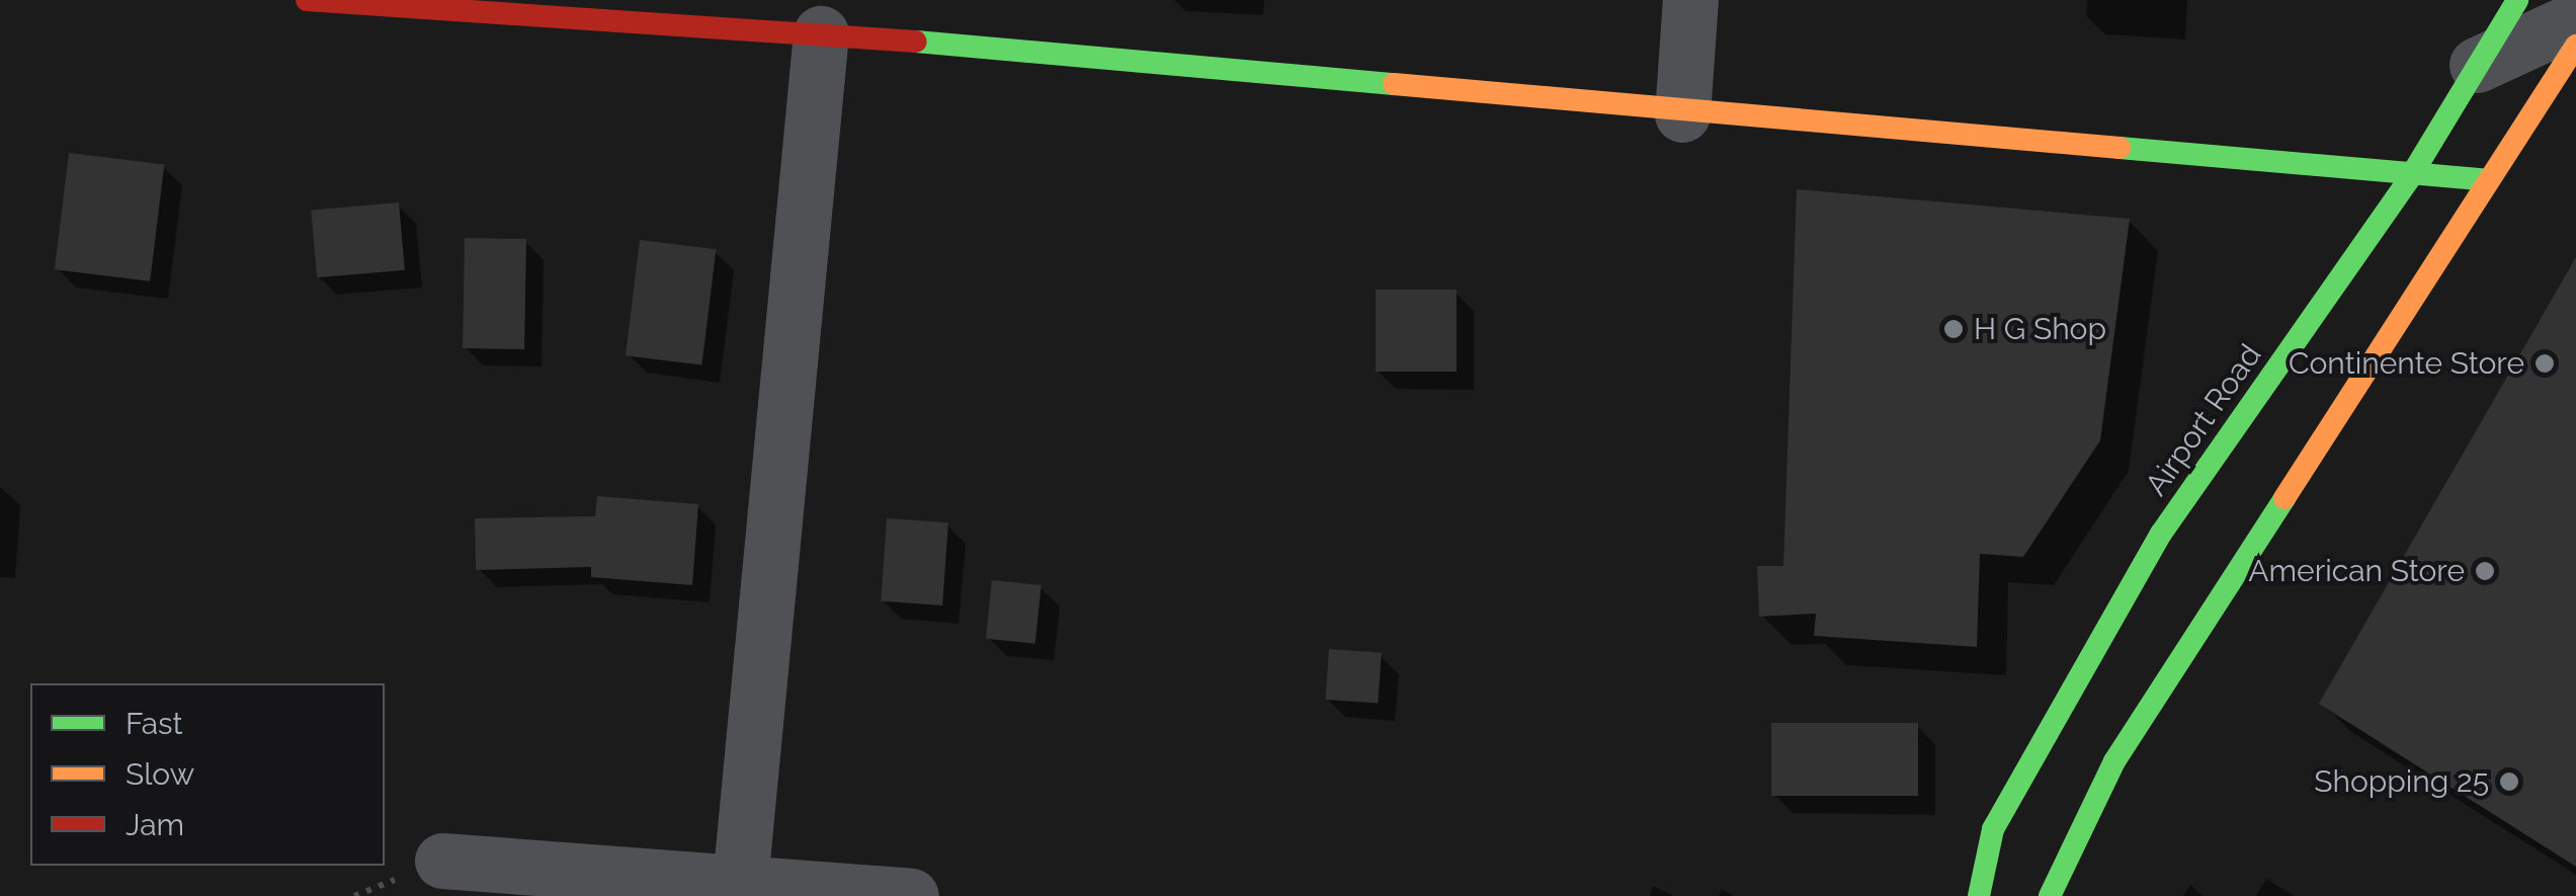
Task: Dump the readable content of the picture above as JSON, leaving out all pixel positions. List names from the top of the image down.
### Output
{
  "streets": {
    "street": ["Airport Road"]
  },
  "places": [
    "H G Shop",
    "Continente Store",
    "American Store",
    "Shopping 25"
  ],
  "legend": ["Fast", "Slow", "Jam"]
}
